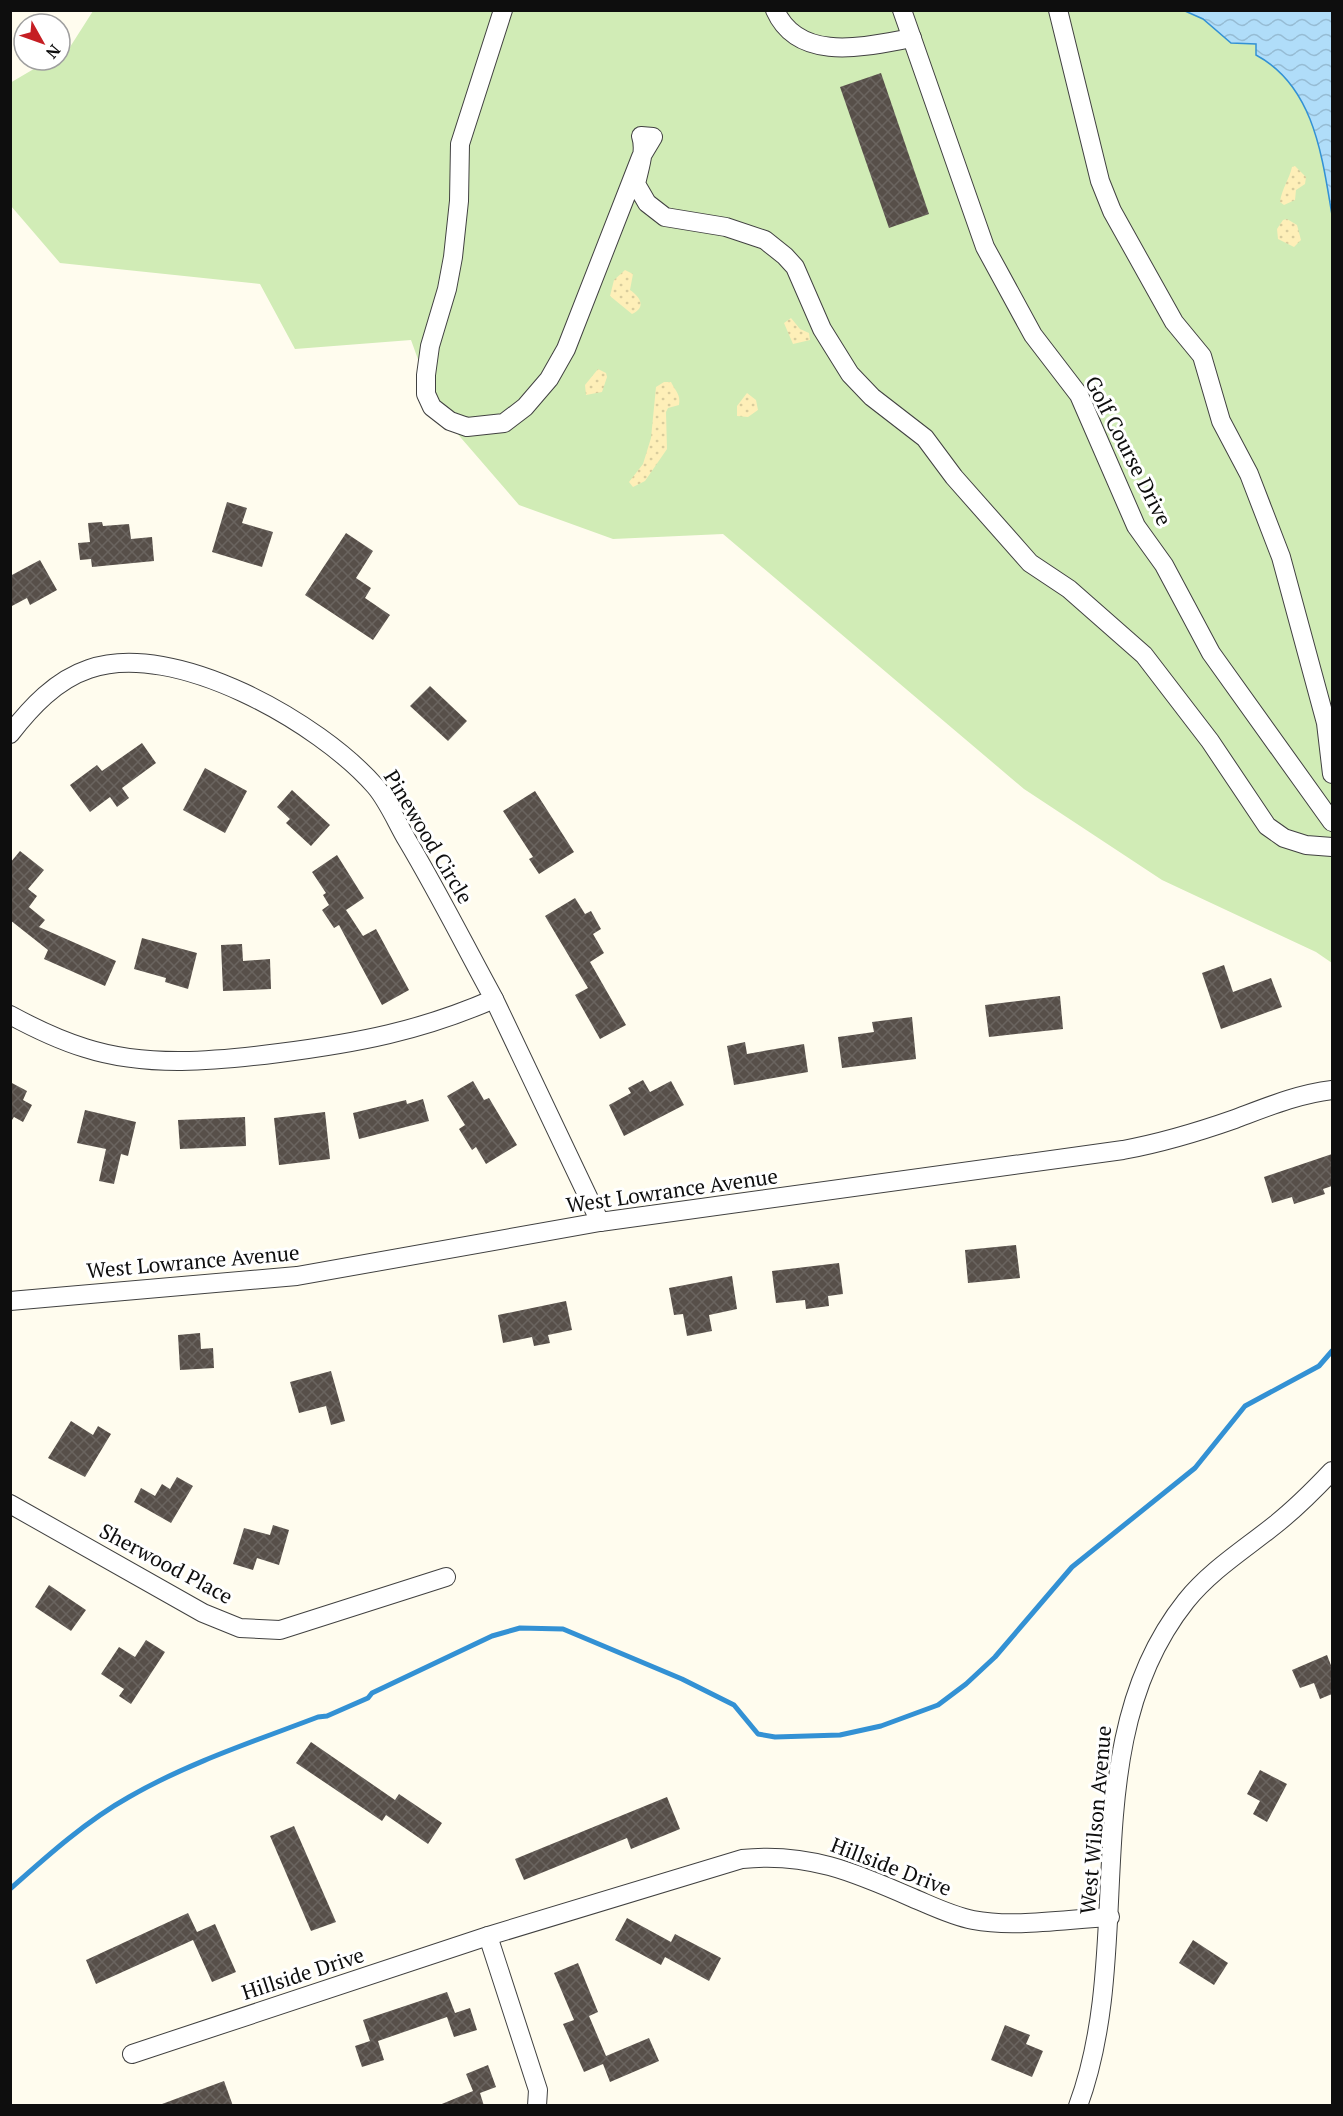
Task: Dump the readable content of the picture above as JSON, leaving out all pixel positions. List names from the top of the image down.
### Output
{
  "streets": {
    "street": [
      "Golf Course Drive",
      "Pinewood Circle",
      "West Lowrance Avenue",
      "Sherwood Place",
      "West Wilson Avenue",
      "Hillside Drive"
    ]
  },
  "crossings": [
    ["Pinewood Circle", "West Lowrance Avenue"],
    ["West Wilson Avenue", "Hillside Drive"]
  ],
  "north": "bottom right"
}
